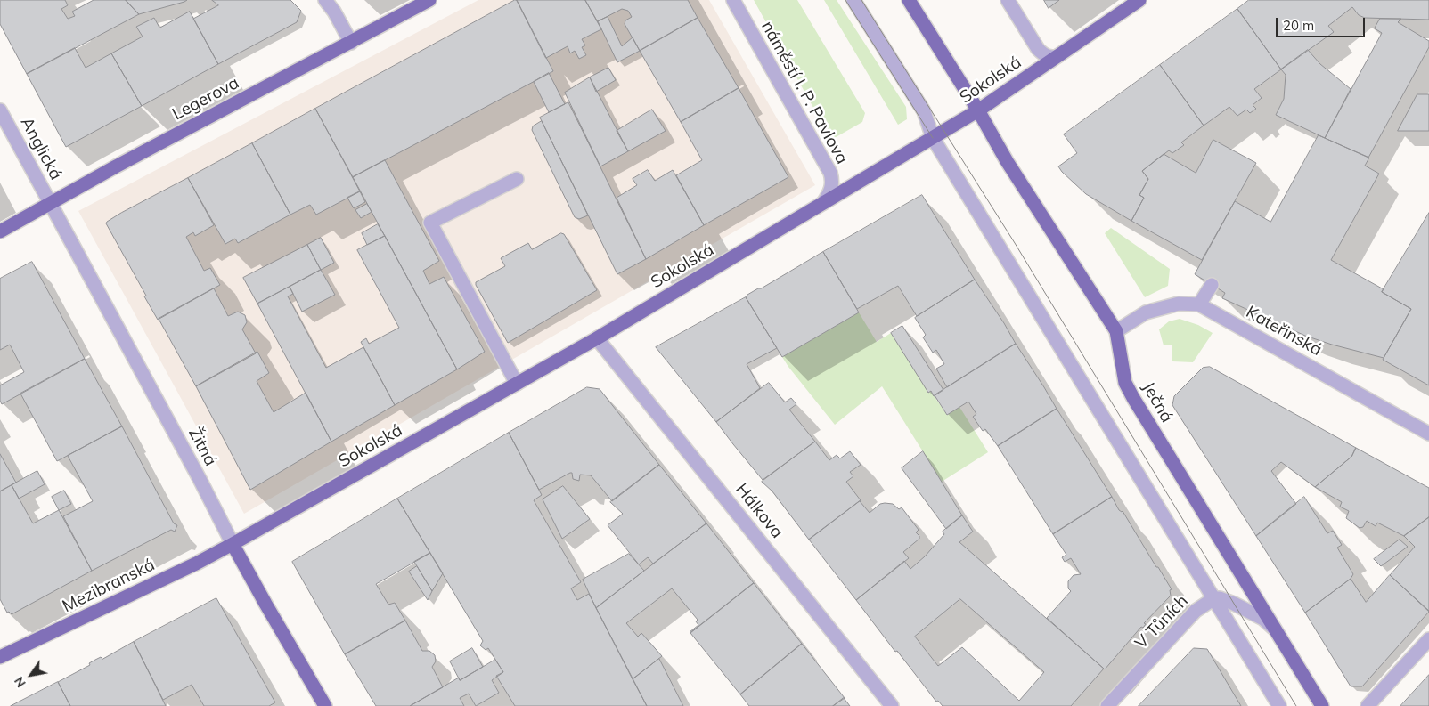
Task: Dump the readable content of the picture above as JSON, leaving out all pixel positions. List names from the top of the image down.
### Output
{
  "streets": {
    "main road": [
      "Sokolská",
      "Legerova",
      "Ječná",
      "Žitná",
      "Mezibranská"
    ],
    "street": [
      "náměstí I. P. Pavlova",
      "Anglická",
      "Kateřinská",
      "Hálkova",
      "V Tůních"
    ]
  },
  "crossings": [
    ["Sokolská", "náměstí I. P. Pavlova"],
    ["Sokolská", "Ječná"],
    ["Sokolská", "Žitná"],
    ["Sokolská", "Hálkova"],
    ["Sokolská", "Mezibranská"],
    ["Legerova", "Anglická"],
    ["Legerova", "Žitná"],
    ["Anglická", "Žitná"],
    ["Kateřinská", "Ječná"],
    ["Ječná", "V Tůních"],
    ["Žitná", "Mezibranská"]
  ],
  "scale_bar": "20 m",
  "north": "bottom left"
}
